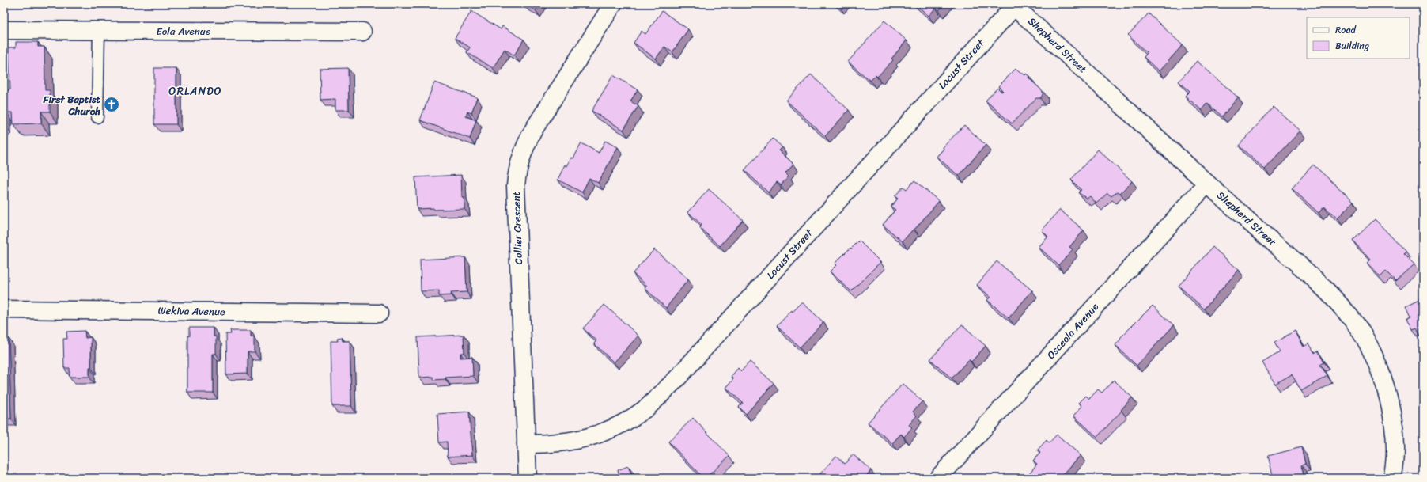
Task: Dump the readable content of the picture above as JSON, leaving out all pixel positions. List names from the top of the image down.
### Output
{
  "streets": {
    "street": [
      "Eola Avenue",
      "Shepherd Street",
      "Locust Street",
      "Collier Crescent",
      "Wekiva Avenue",
      "Osceola Avenue"
    ]
  },
  "crossings": [
    ["Shepherd Street", "Locust Street"],
    ["Shepherd Street", "Osceola Avenue"],
    ["Locust Street", "Collier Crescent"]
  ],
  "districts": ["ORLANDO"],
  "places": {
    "church": ["First Baptist Church"]
  },
  "legend": ["Road", "Building"]
}
